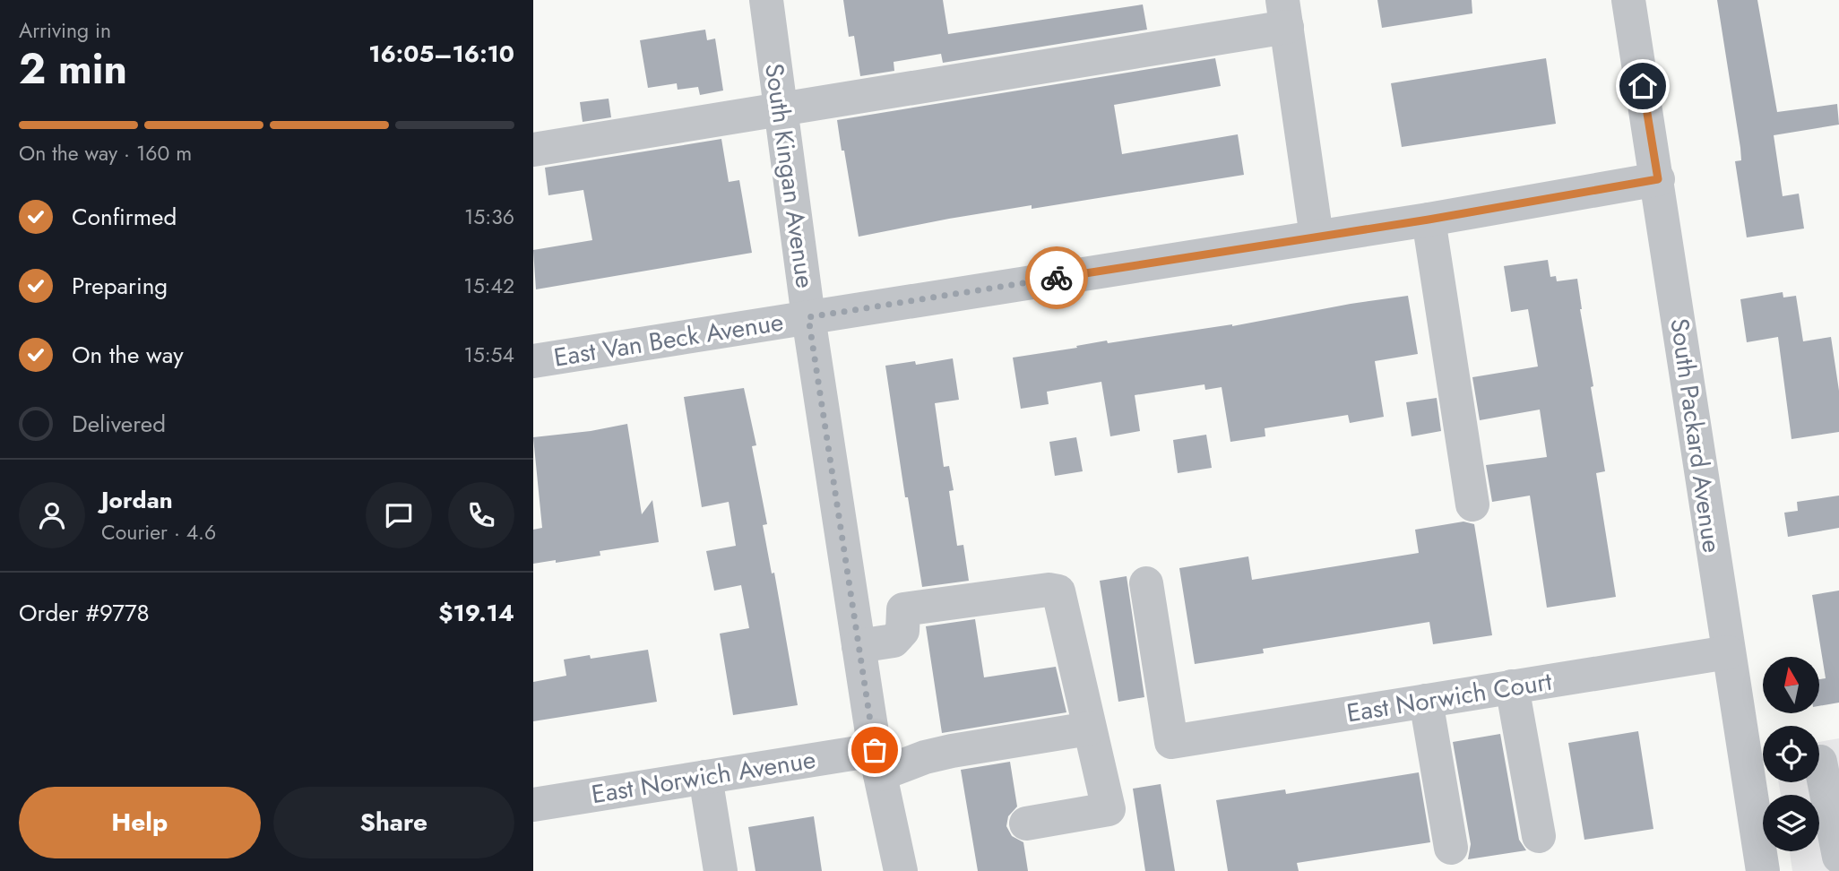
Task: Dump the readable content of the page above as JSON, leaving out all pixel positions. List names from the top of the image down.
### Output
{
  "streets": {
    "street": [
      "South Kingan Avenue",
      "East Van Beck Avenue",
      "South Packard Avenue",
      "East Norwich Court",
      "East Norwich Avenue"
    ]
  },
  "crossings": [
    ["South Kingan Avenue", "East Van Beck Avenue"],
    ["South Kingan Avenue", "East Norwich Avenue"],
    ["East Van Beck Avenue", "South Packard Avenue"],
    ["South Packard Avenue", "East Norwich Court"]
  ],
  "north": "top",
  "page": {
    "heading": ["2 min", "Arriving in", "16:05–16:10"],
    "panel": [
      "Jordan",
      "Courier · 4.6",
      "Order #9778",
      "$19.14"
    ],
    "bar": "On the way · 160 m",
    "list": [
      ["Confirmed", "15:36"],
      ["Preparing", "15:42"],
      ["On the way", "15:54"],
      "Delivered"
    ],
    "buttons": ["Help", "Share"]
  }
}
